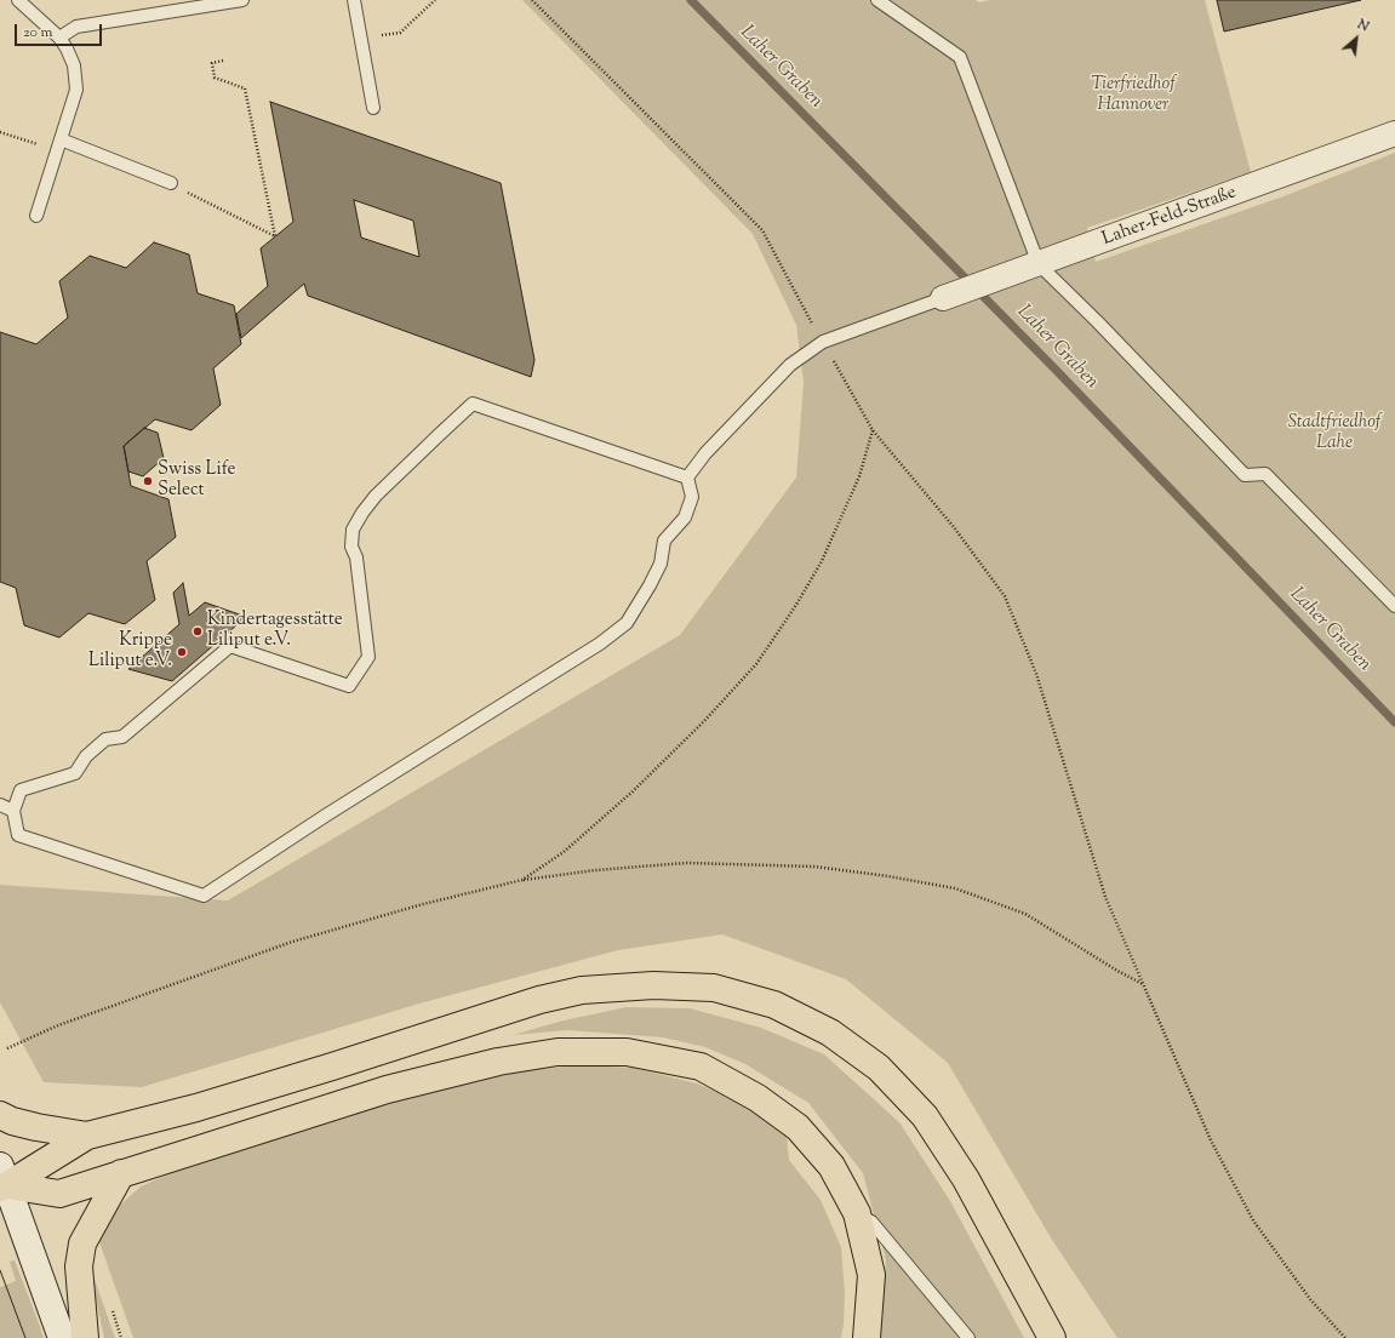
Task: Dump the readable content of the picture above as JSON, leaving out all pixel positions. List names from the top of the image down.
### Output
{
  "streets": {
    "street": ["Laher-Feld-Straße"]
  },
  "water": ["Laher Graben"],
  "parks": ["Tierfriedhof Hannover", "Stadtfriedhof Lahe"],
  "places": ["Swiss Life Select", "Kindertagesstätte Liliput e.V.", "Krippe Liliput e.V."],
  "scale_bar": "20 m",
  "north": "top right"
}
